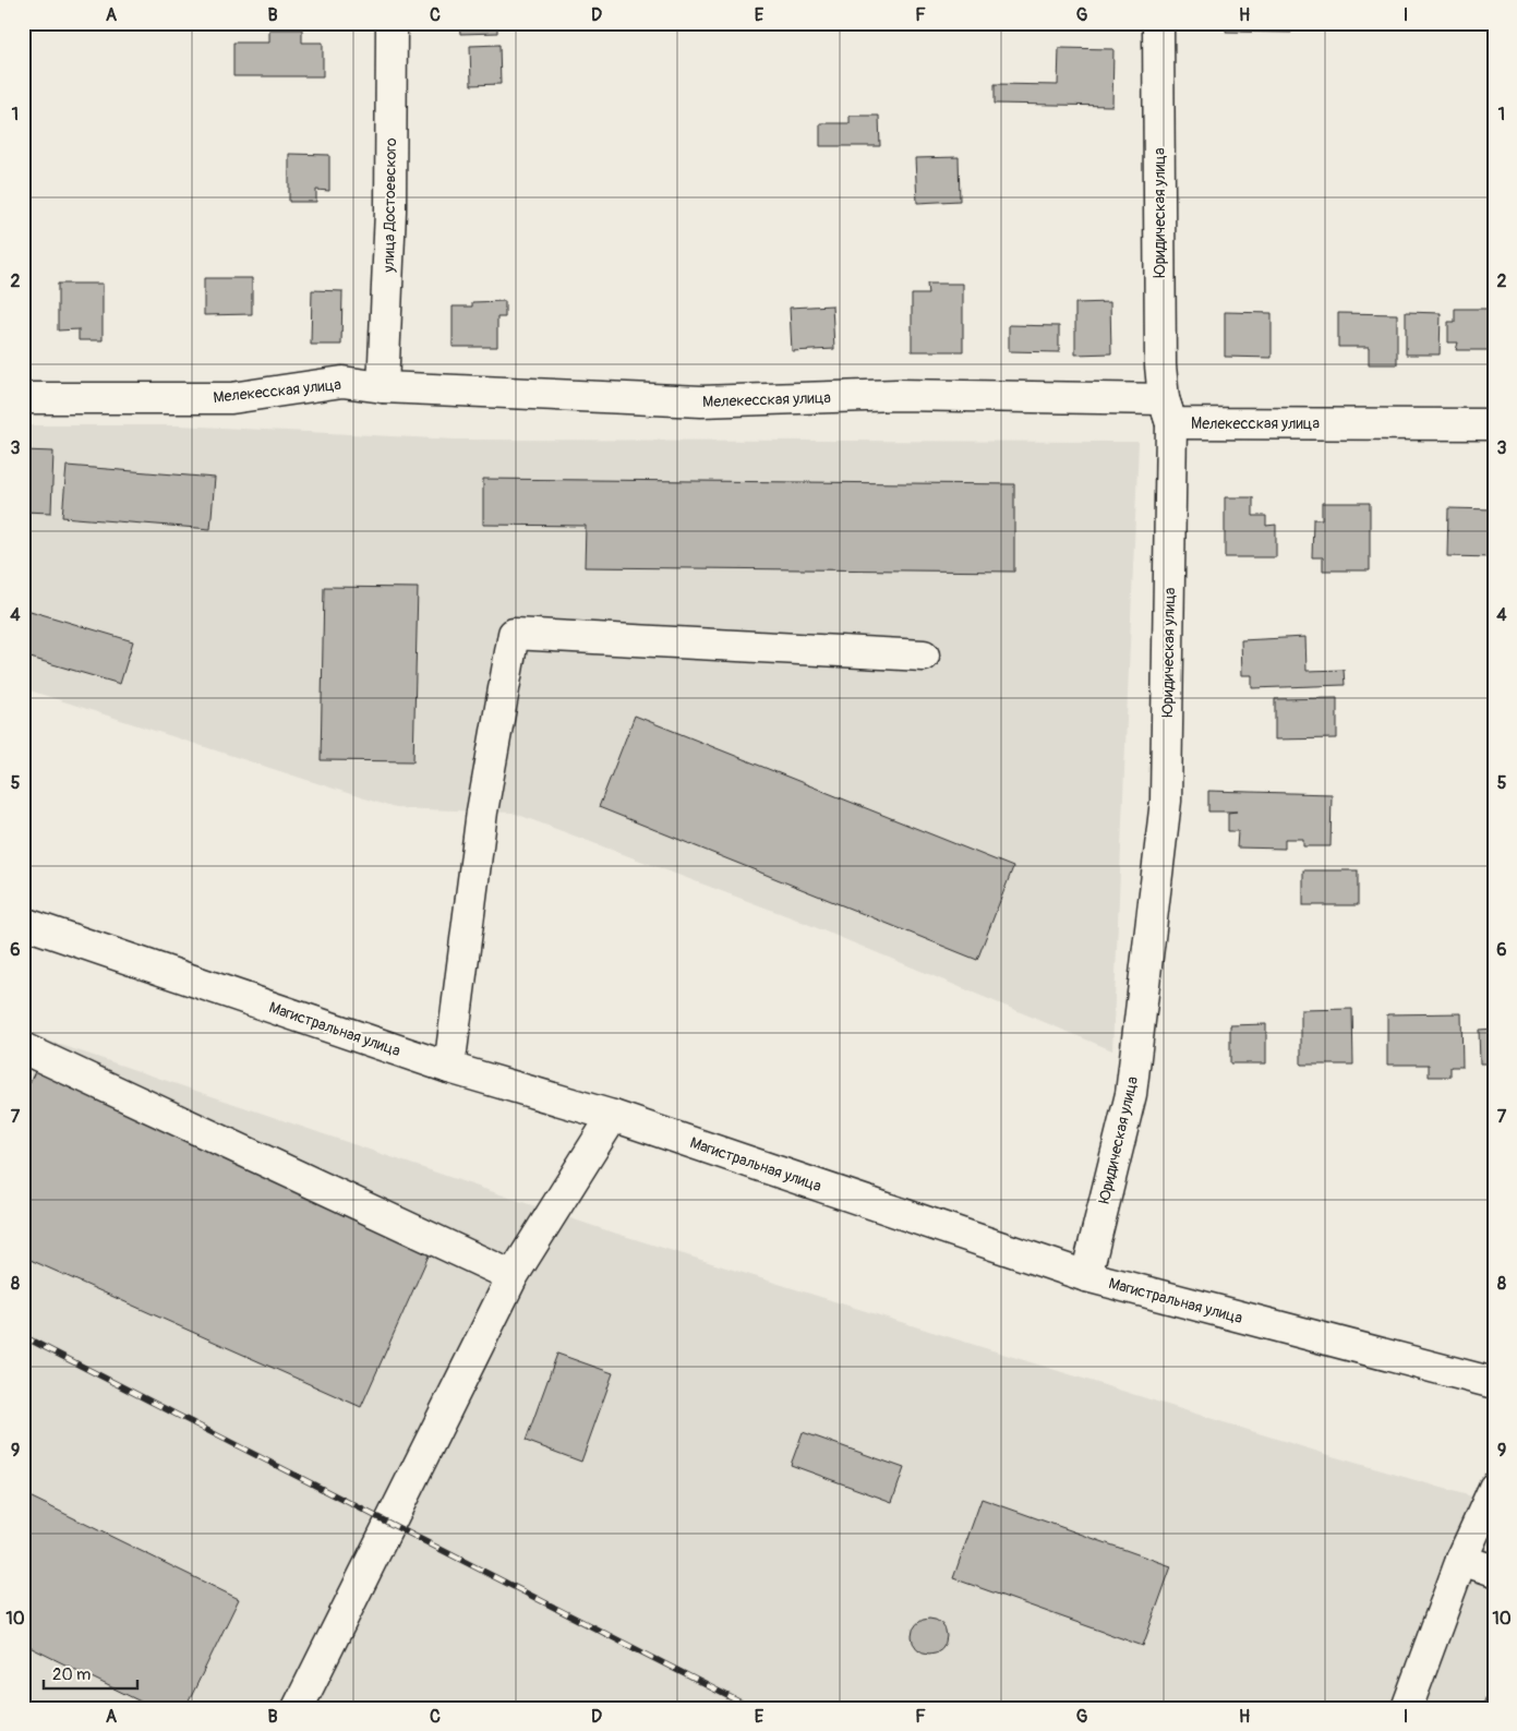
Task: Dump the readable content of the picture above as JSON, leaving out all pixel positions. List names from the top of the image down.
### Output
{
  "streets": {
    "street": [
      "улица Достоевского",
      "Юридическая улица",
      "Мелекесская улица",
      "Магистральная улица"
    ]
  },
  "crossings": [
    ["улица Достоевского", "Мелекесская улица"],
    ["Юридическая улица", "Мелекесская улица"],
    ["Юридическая улица", "Магистральная улица"]
  ],
  "scale_bar": "20 m",
  "grid": {
    "columns": [
      "A",
      "B",
      "C",
      "D",
      "E",
      "F",
      "G",
      "H",
      "I"
    ],
    "rows": [
      "1",
      "2",
      "3",
      "4",
      "5",
      "6",
      "7",
      "8",
      "9",
      "10"
    ]
  }
}
